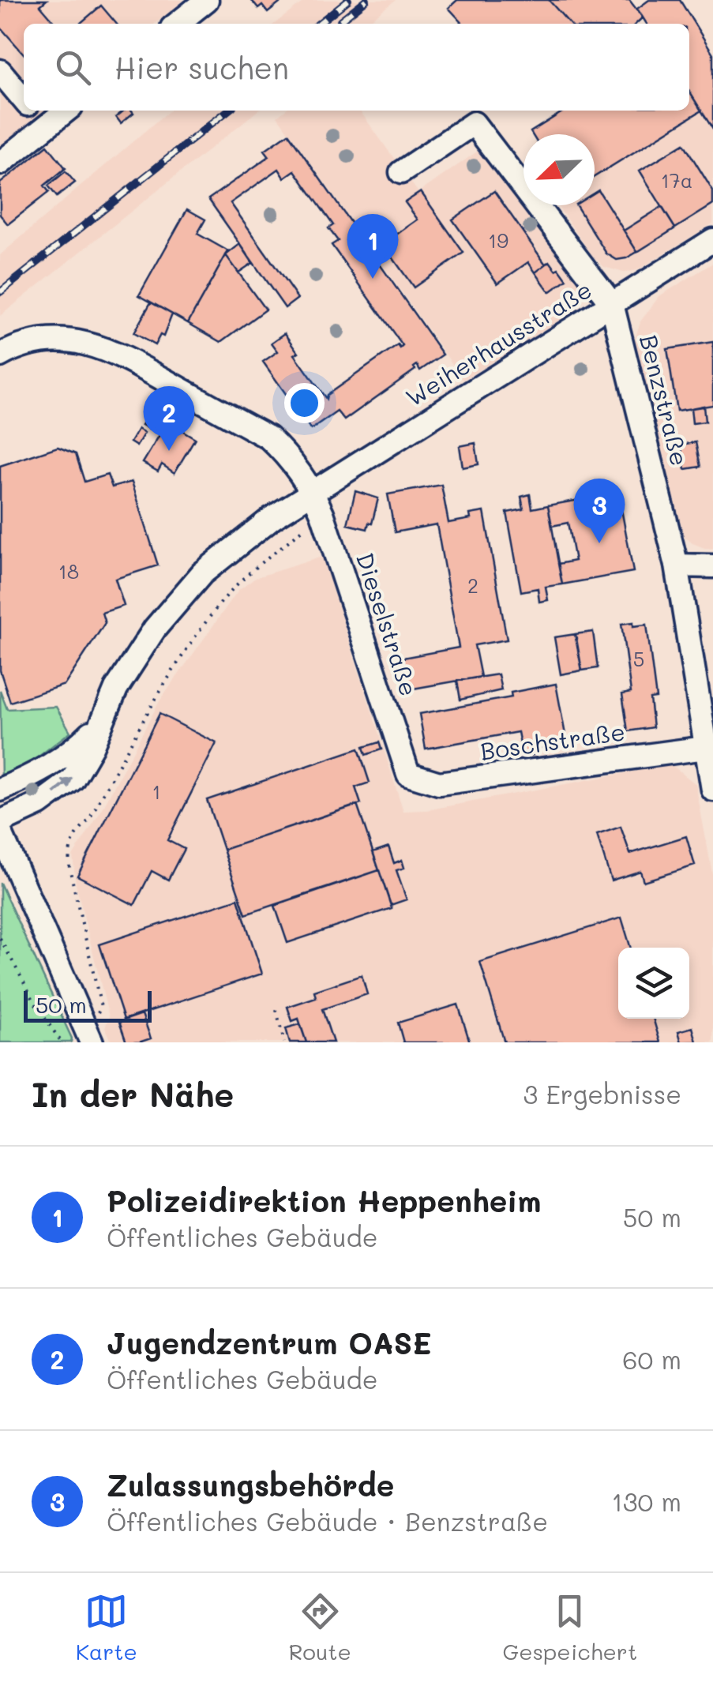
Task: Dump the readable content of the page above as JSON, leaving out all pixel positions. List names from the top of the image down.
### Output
{
  "streets": {
    "street": [
      "Weiherhausstraße",
      "Benzstraße",
      "Dieselstraße",
      "Boschstraße"
    ]
  },
  "crossings": [
    ["Weiherhausstraße", "Benzstraße"],
    ["Weiherhausstraße", "Dieselstraße"],
    ["Benzstraße", "Boschstraße"],
    ["Dieselstraße", "Boschstraße"]
  ],
  "house_numbers": [
    "17a",
    "19",
    "18",
    "2",
    "5",
    "1"
  ],
  "scale_bar": "50 m",
  "north": "bottom left",
  "page": {
    "search": "Hier suchen",
    "pins": ["1", "2", "3"],
    "scale": "50 m",
    "heading": ["In der Nähe", "3 Ergebnisse"],
    "list": [
      {
        "mark": "1",
        "name": "Polizeidirektion Heppenheim",
        "note": "Öffentliches Gebäude",
        "value": "50 m"
      },
      {
        "mark": "2",
        "name": "Jugendzentrum OASE",
        "note": "Öffentliches Gebäude",
        "value": "60 m"
      },
      {
        "mark": "3",
        "name": "Zulassungsbehörde",
        "note": "Öffentliches Gebäude · Benzstraße",
        "value": "130 m"
      }
    ],
    "nav": ["Karte", "Route", "Gespeichert"]
  }
}
